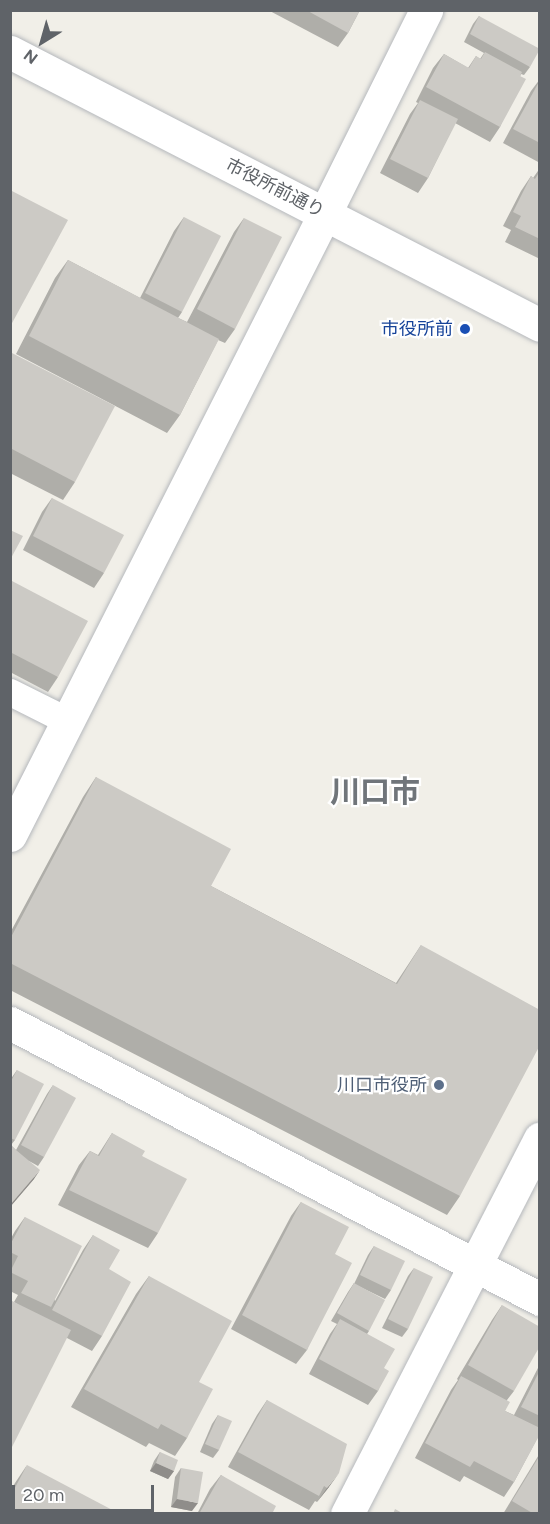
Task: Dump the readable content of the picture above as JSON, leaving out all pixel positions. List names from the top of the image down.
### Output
{
  "streets": {
    "street": ["市役所前通り"]
  },
  "districts": ["川口市"],
  "places": ["市役所前", "川口市役所"],
  "scale_bar": "20 m",
  "north": "bottom left"
}
